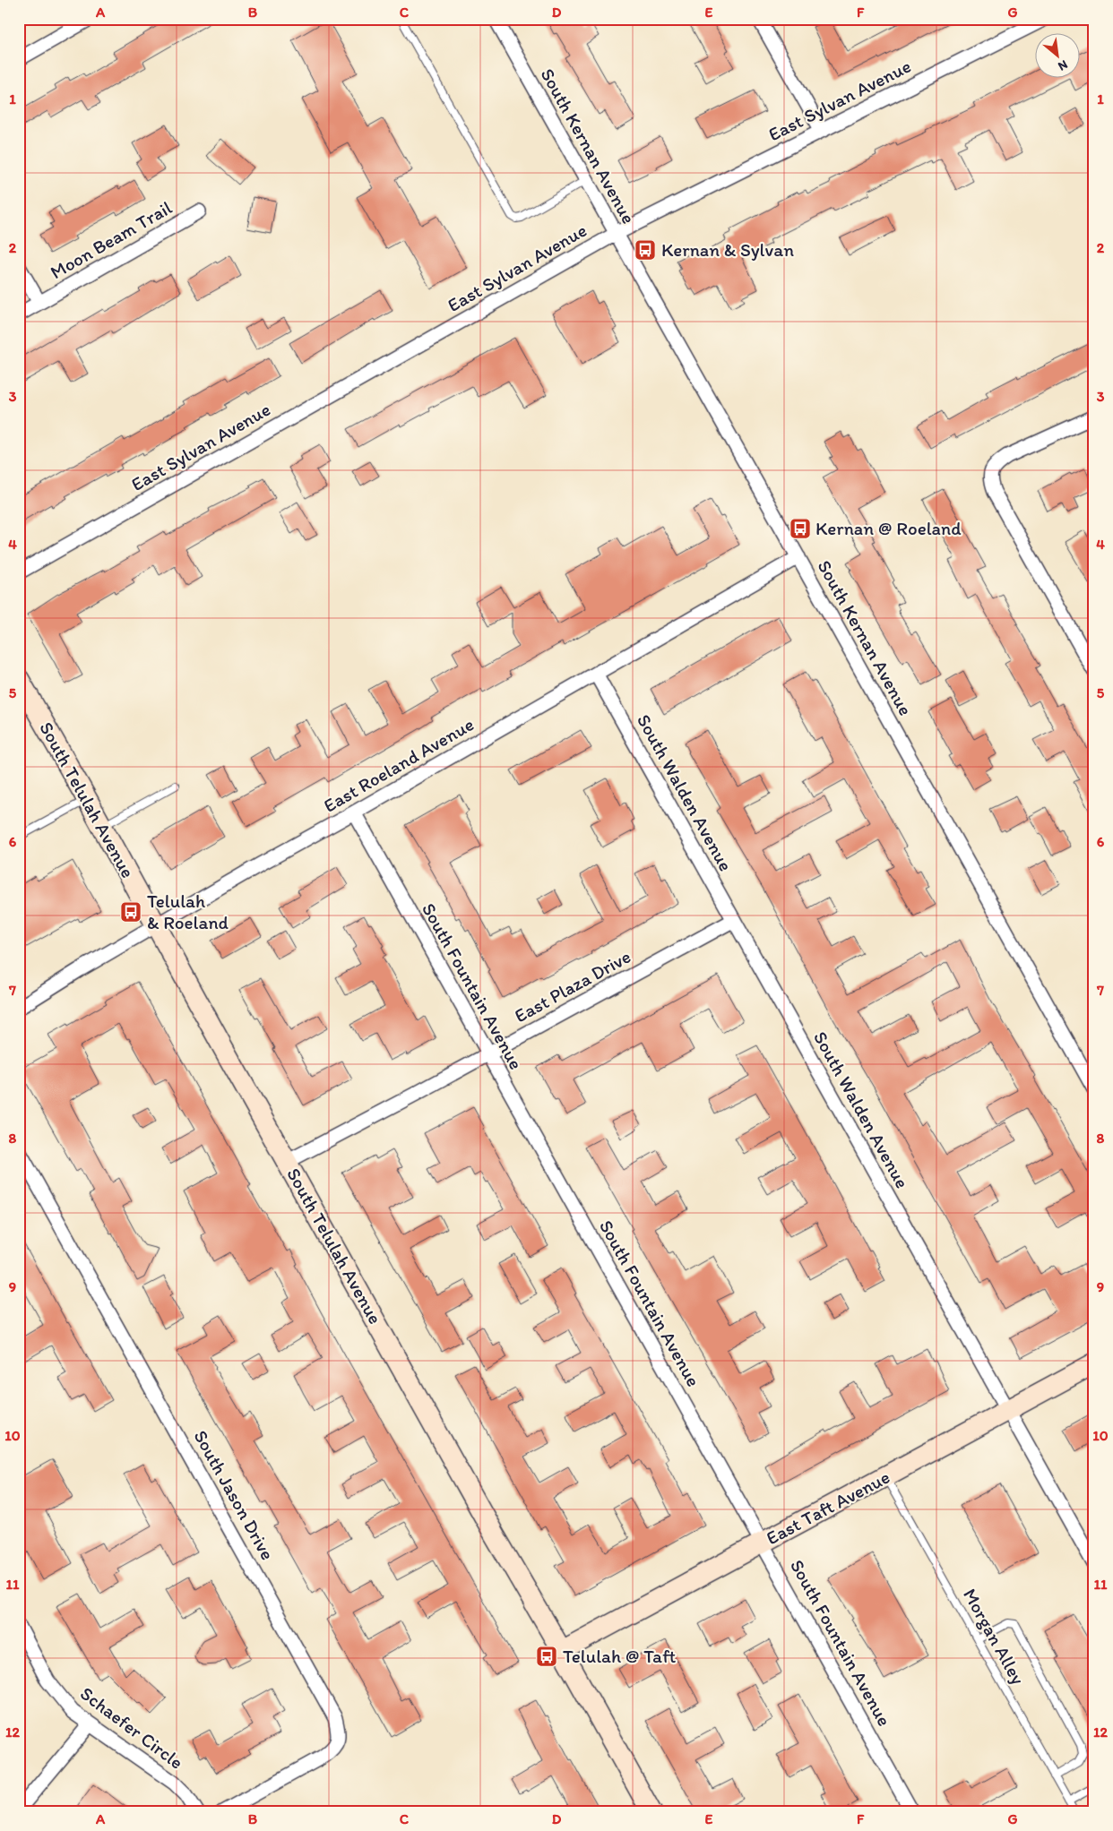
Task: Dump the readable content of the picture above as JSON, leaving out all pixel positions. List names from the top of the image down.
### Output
{
  "streets": {
    "street": [
      "East Sylvan Avenue",
      "South Kernan Avenue",
      "Moon Beam Trail",
      "East Roeland Avenue",
      "South Walden Avenue",
      "South Telulah Avenue",
      "South Fountain Avenue",
      "East Plaza Drive",
      "South Jason Drive",
      "East Taft Avenue",
      "Schaefer Circle"
    ],
    "lane": ["Morgan Alley"]
  },
  "crossings": [
    ["East Sylvan Avenue", "South Kernan Avenue"],
    ["South Kernan Avenue", "East Roeland Avenue"],
    ["East Roeland Avenue", "South Walden Avenue"],
    ["East Roeland Avenue", "South Telulah Avenue"],
    ["East Roeland Avenue", "South Fountain Avenue"],
    ["South Walden Avenue", "East Plaza Drive"],
    ["South Walden Avenue", "East Taft Avenue"],
    ["South Telulah Avenue", "East Plaza Drive"],
    ["South Telulah Avenue", "East Taft Avenue"],
    ["South Fountain Avenue", "East Plaza Drive"],
    ["South Fountain Avenue", "East Taft Avenue"],
    ["East Taft Avenue", "Morgan Alley"]
  ],
  "places": {
    "bus stop": [
      "Kernan & Sylvan",
      "Kernan @ Roeland",
      "Telulah & Roeland",
      "Telulah @ Taft"
    ]
  },
  "north": "bottom right",
  "grid": {
    "columns": [
      "A",
      "B",
      "C",
      "D",
      "E",
      "F",
      "G"
    ],
    "rows": [
      "1",
      "2",
      "3",
      "4",
      "5",
      "6",
      "7",
      "8",
      "9",
      "10",
      "11",
      "12"
    ]
  }
}
